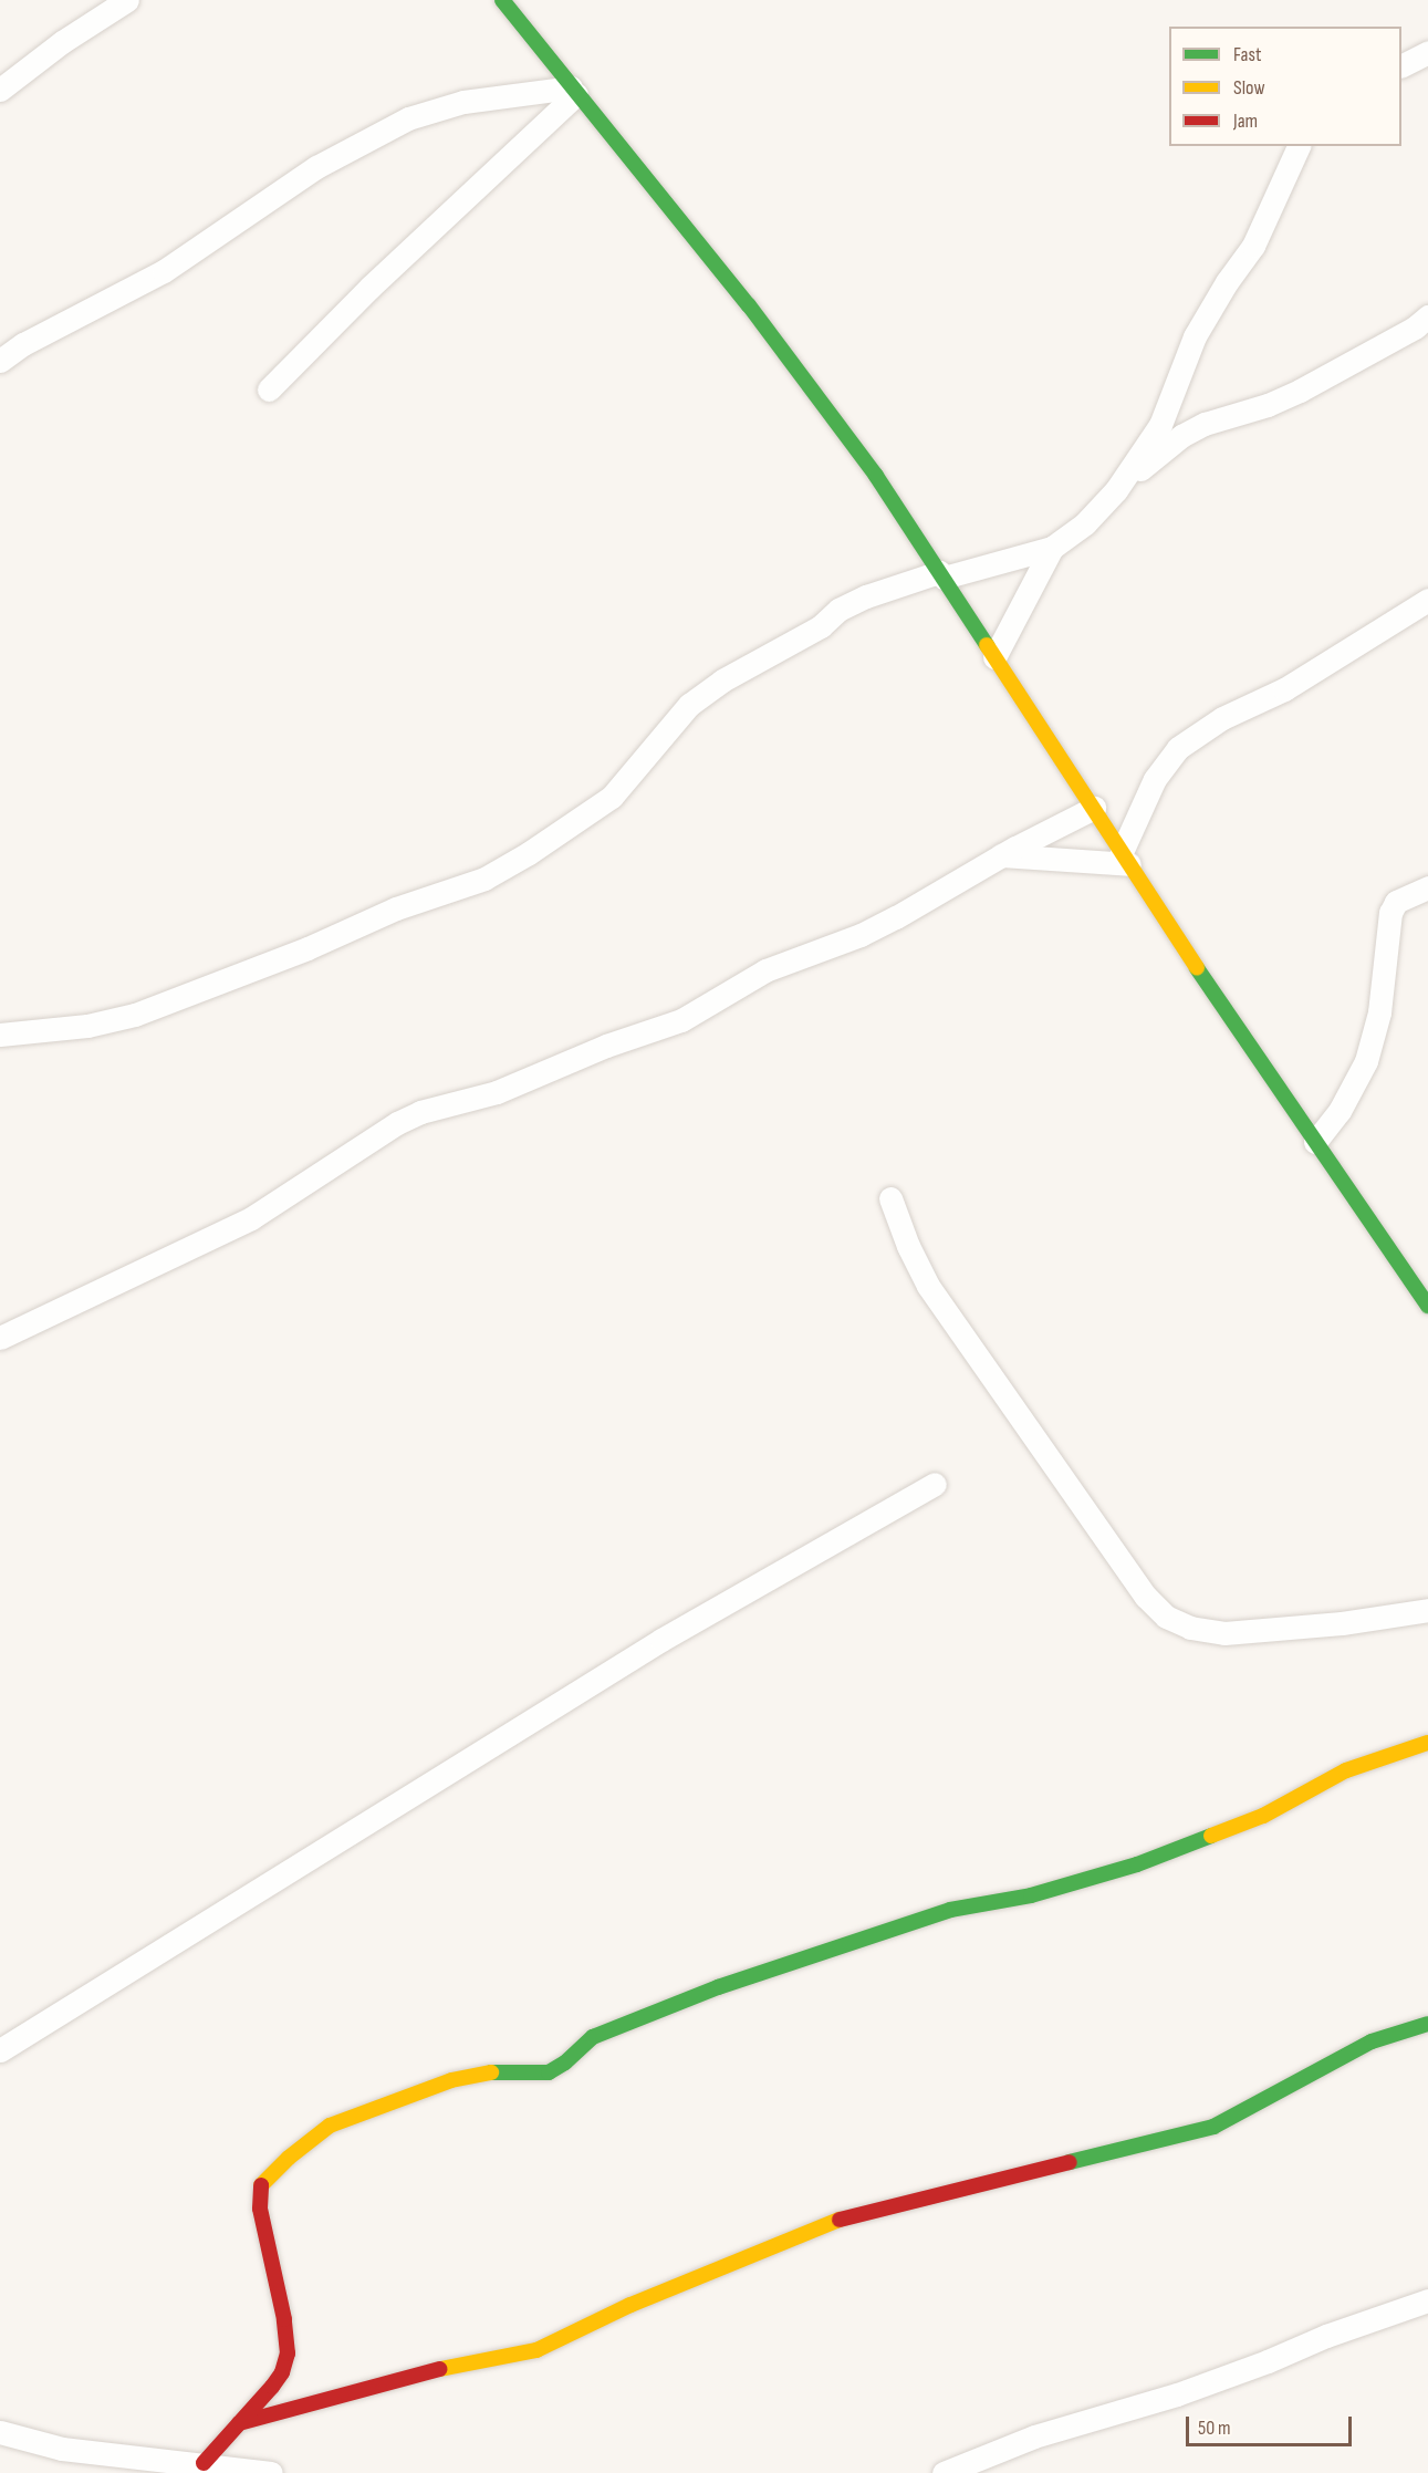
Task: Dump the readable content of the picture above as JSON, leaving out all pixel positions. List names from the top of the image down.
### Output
{
  "legend": ["Fast", "Slow", "Jam"],
  "scale_bar": "50 m"
}
